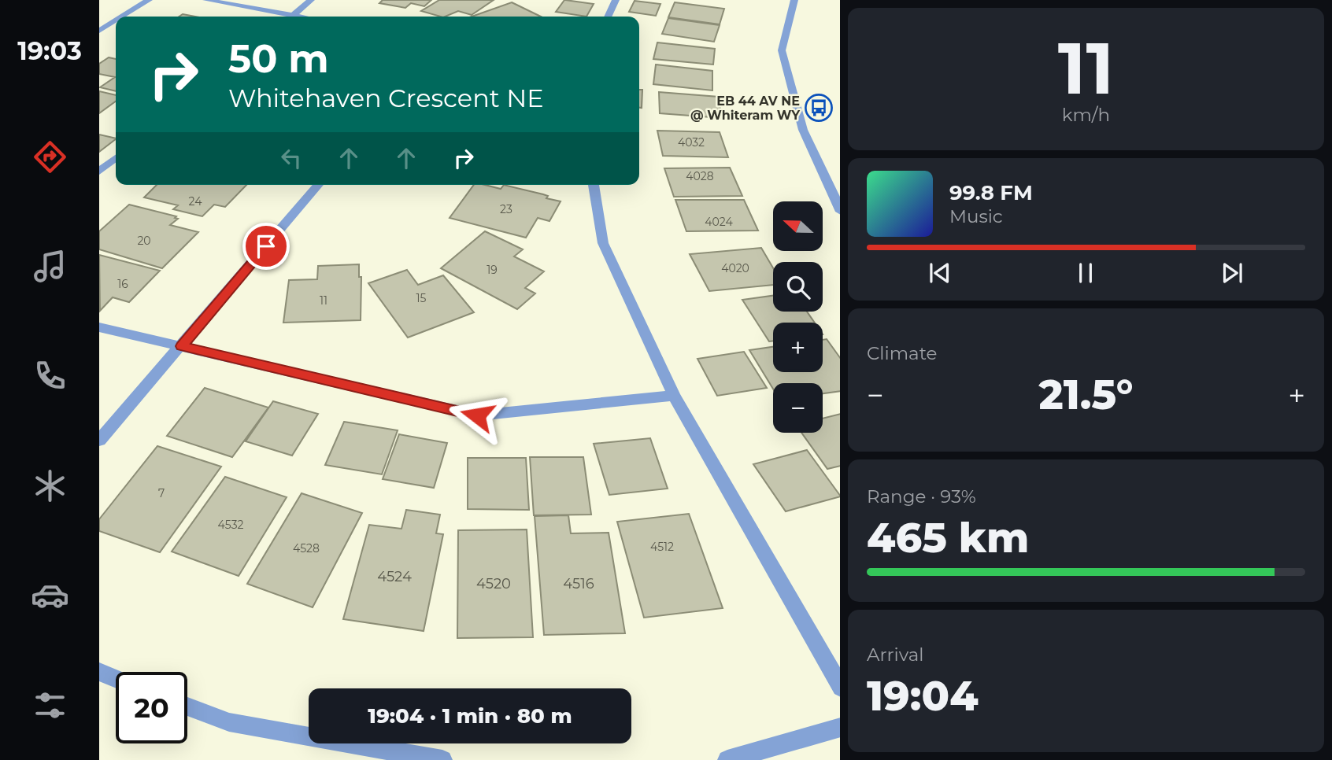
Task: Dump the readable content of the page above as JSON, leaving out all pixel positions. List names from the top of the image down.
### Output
{
  "places": {
    "bus stop": ["EB 44 AV NE @ Whiteram WY"]
  },
  "house_numbers": [
    "4032",
    "4028",
    "24",
    "23",
    "4024",
    "20",
    "4020",
    "19",
    "16",
    "15",
    "11",
    "7",
    "4532",
    "4512",
    "4528",
    "4524",
    "4520",
    "4516"
  ],
  "north": "left",
  "page": {
    "tabs": "19:03",
    "tile": [
      ["11", "km/h"],
      "Climate",
      ["Range · 93%", "465 km"],
      ["Arrival", "19:04"]
    ],
    "turn": ["50 m", "Whitehaven Crescent NE"],
    "song": ["99.8 FM", "Music"],
    "map_buttons": ["+", "−"],
    "heat": ["−", "21.5°", "+"],
    "limit": "20",
    "trip": "19:04 · 1 min · 80 m"
  }
}
